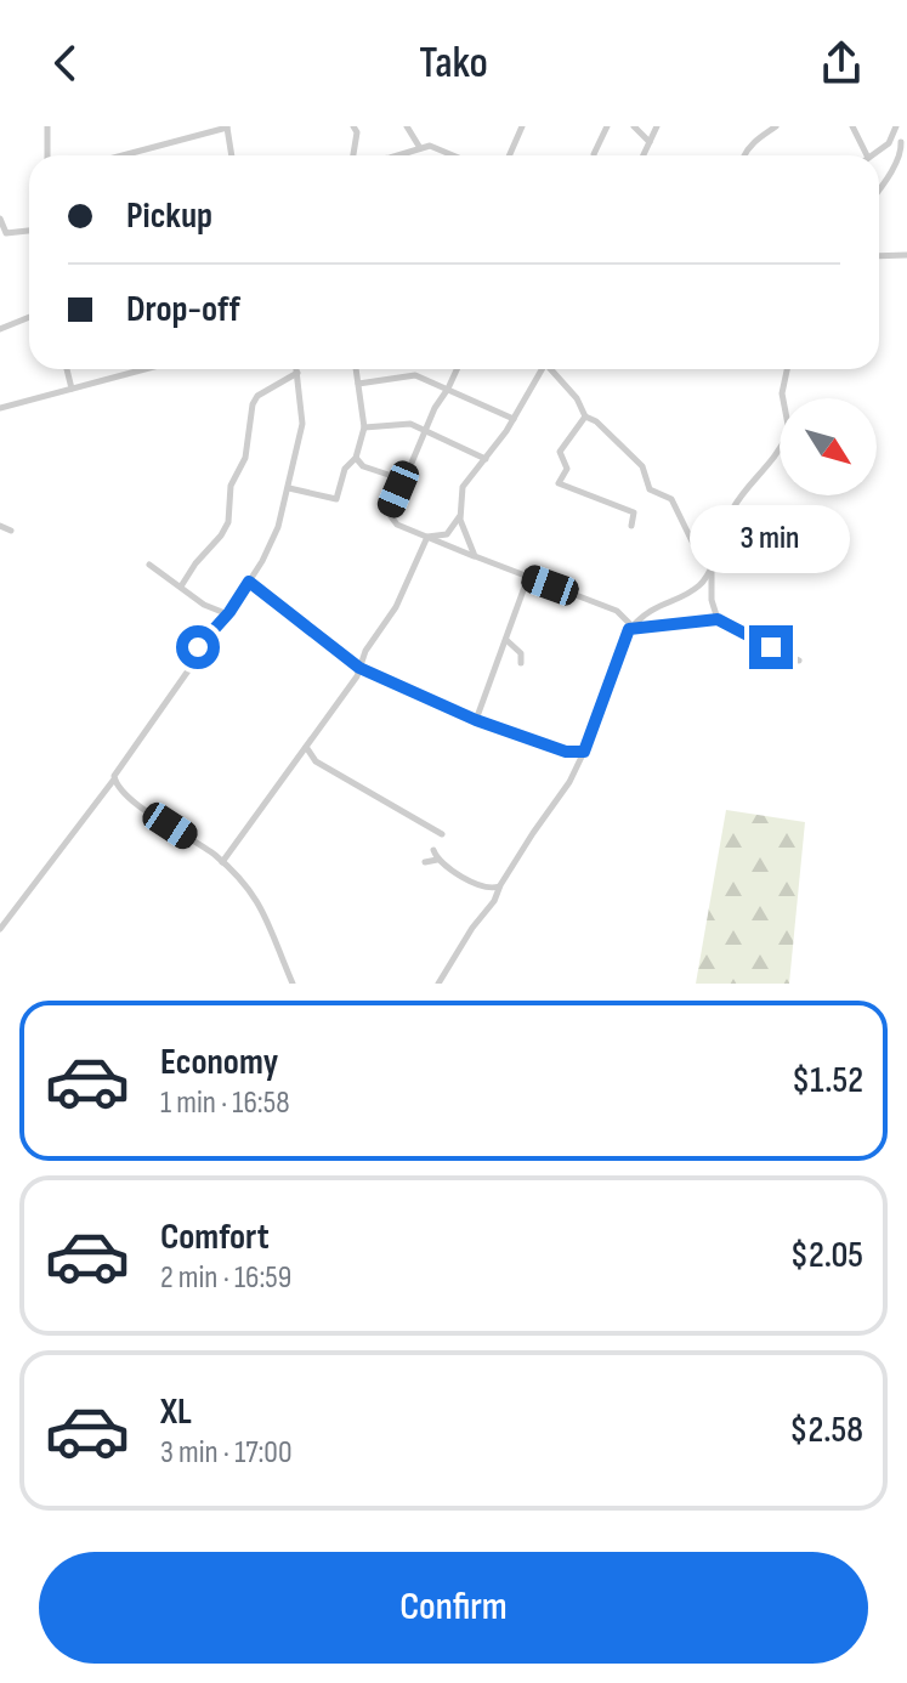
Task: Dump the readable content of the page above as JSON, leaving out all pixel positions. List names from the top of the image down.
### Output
{
  "north": "bottom right",
  "page": {
    "header": "Tako",
    "banner": ["Pickup", "Drop-off"],
    "bubble": "3 min",
    "list": [
      {
        "name": "Economy",
        "note": "1 min · 16:58",
        "value": "$1.52"
      },
      {
        "name": "Comfort",
        "note": "2 min · 16:59",
        "value": "$2.05"
      },
      {
        "name": "XL",
        "note": "3 min · 17:00",
        "value": "$2.58"
      }
    ],
    "buttons": "Confirm"
  }
}
